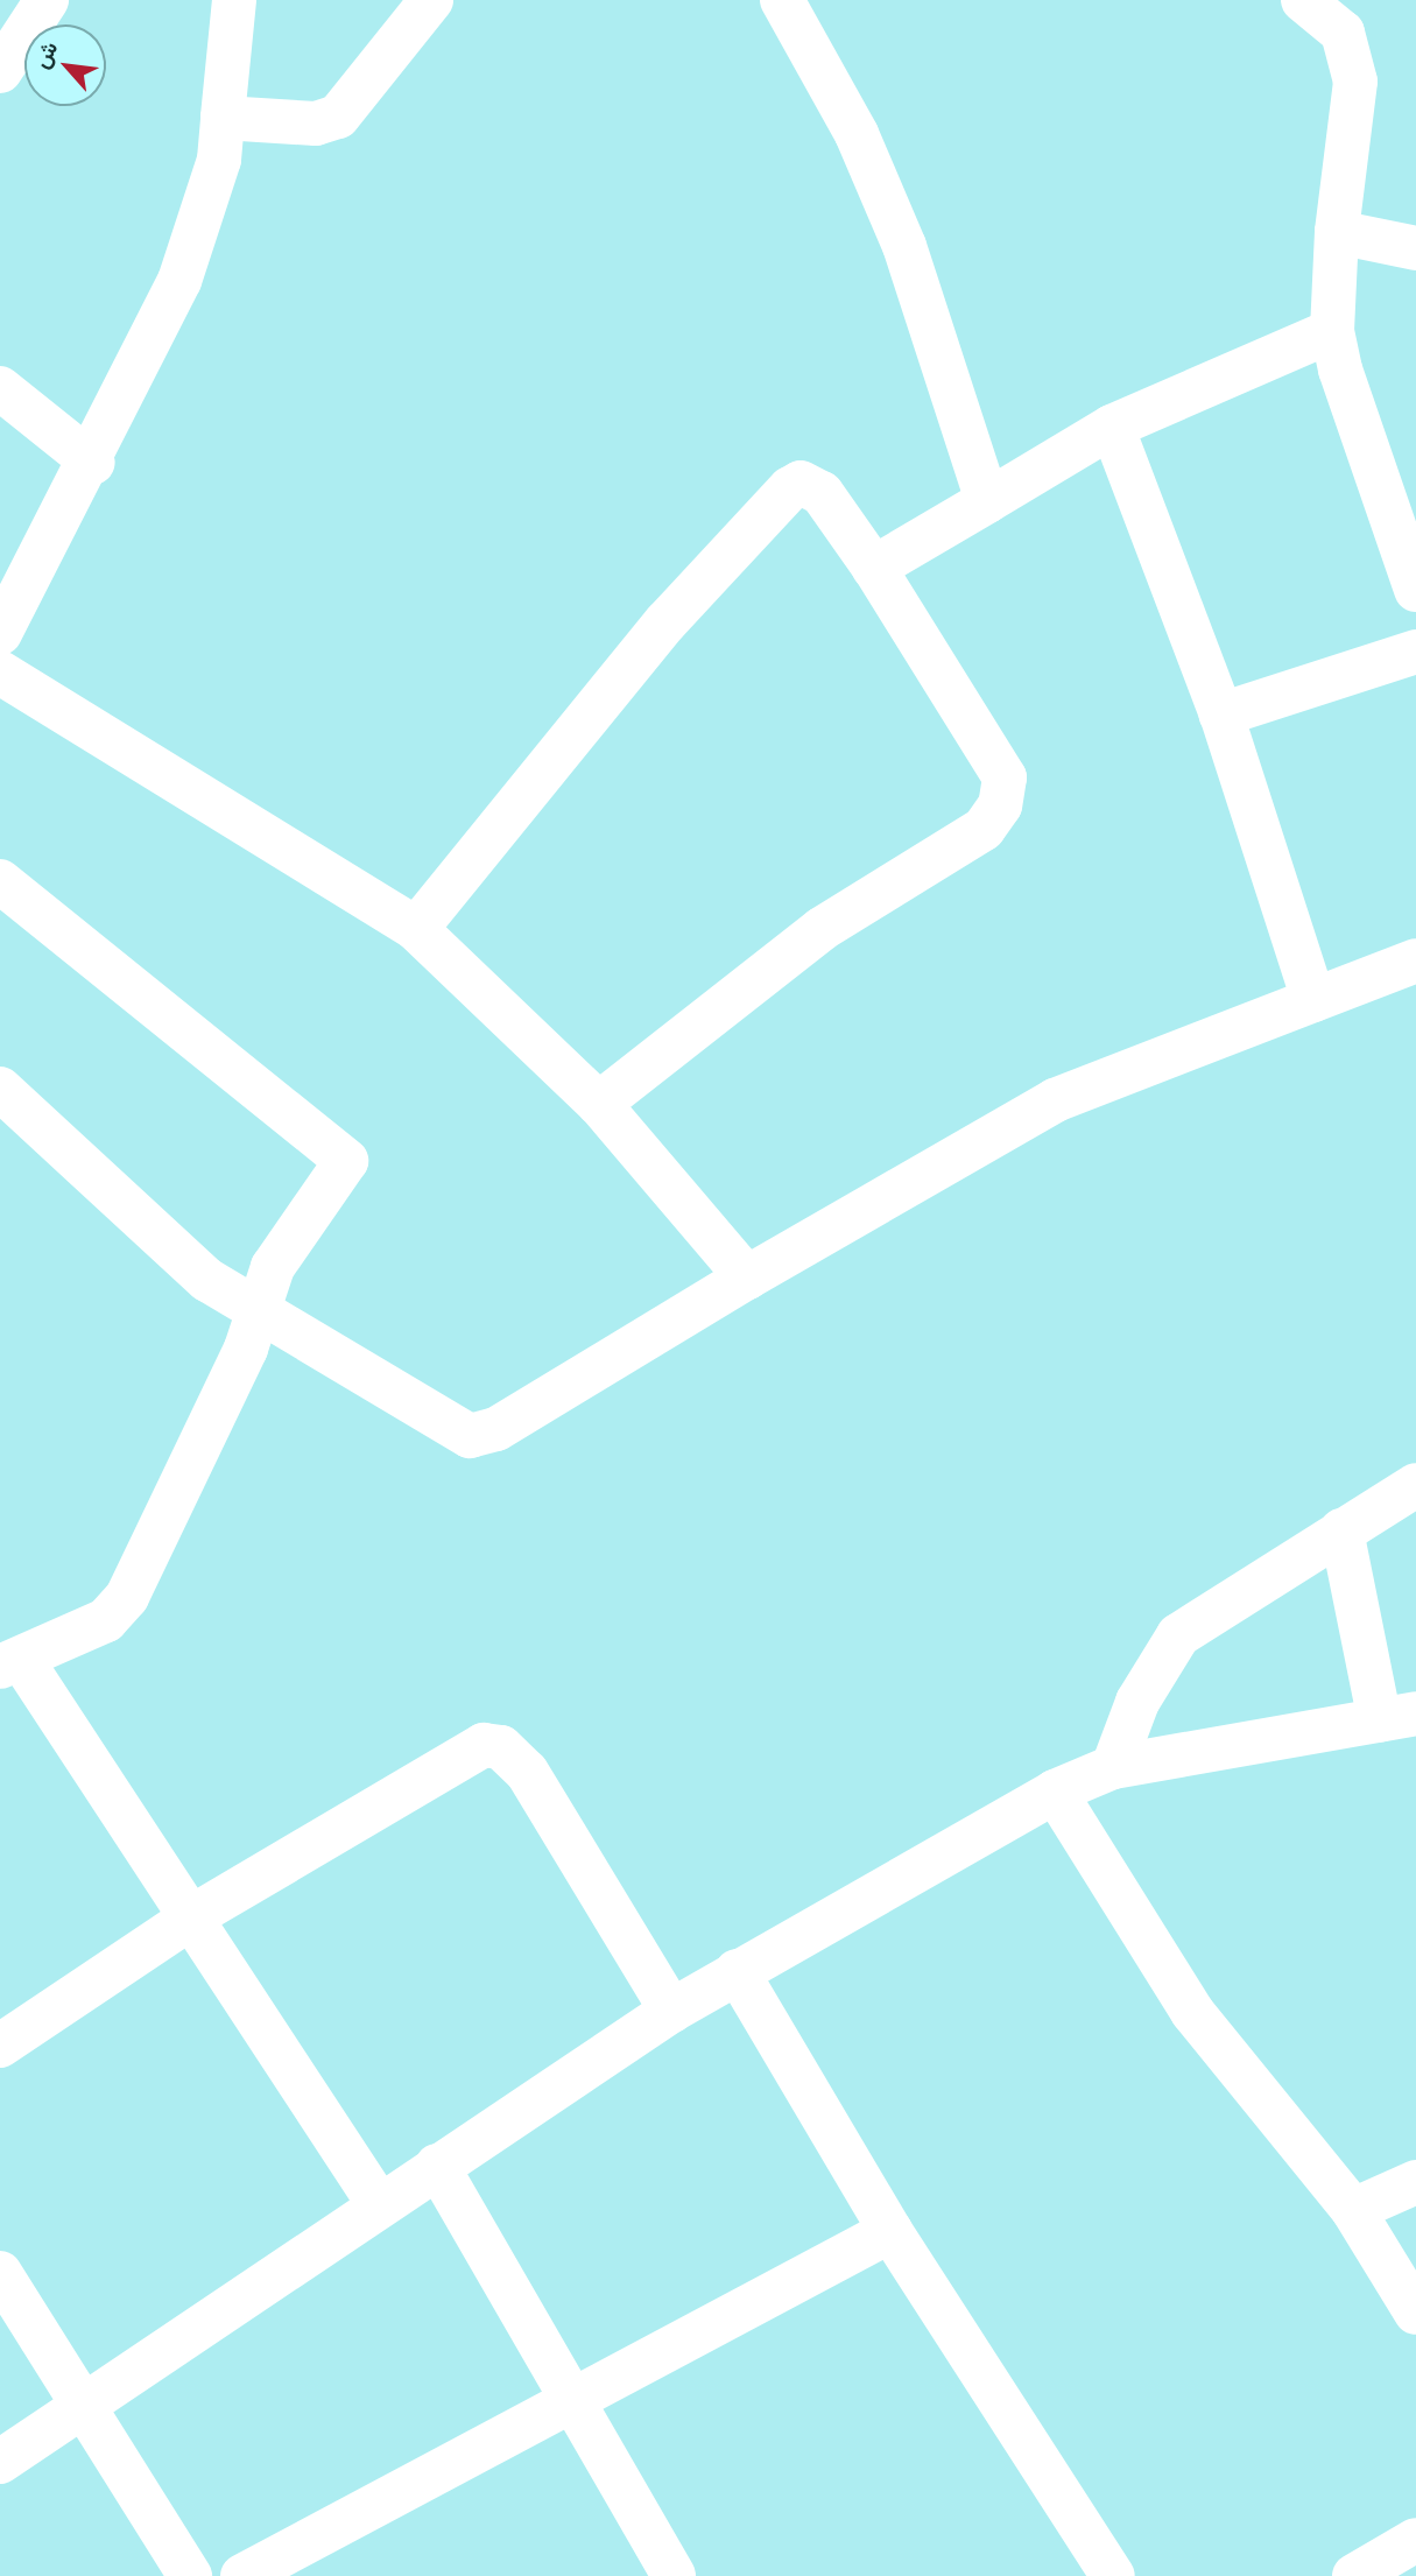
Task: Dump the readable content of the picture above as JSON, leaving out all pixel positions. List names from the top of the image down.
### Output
{
  "north": "top left"
}
